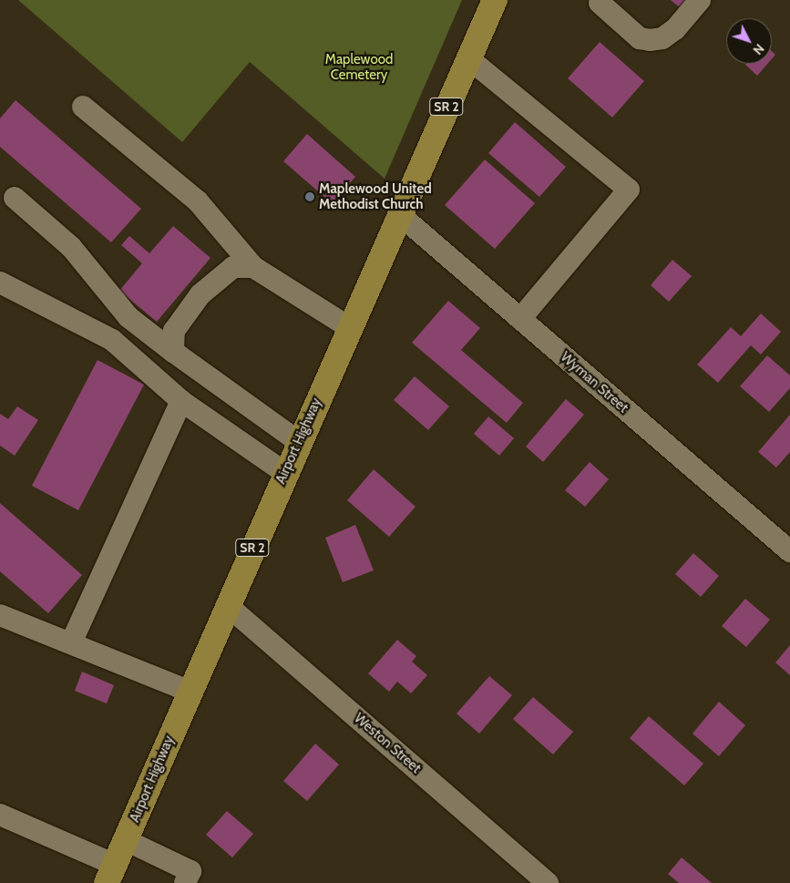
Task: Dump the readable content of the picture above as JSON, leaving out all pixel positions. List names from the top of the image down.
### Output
{
  "streets": {
    "main road": ["SR 2", "Airport Highway"],
    "street": ["Wyman Street", "Weston Street"]
  },
  "crossings": [
    ["Wyman Street", "Airport Highway"],
    ["Airport Highway", "Weston Street"]
  ],
  "parks": ["Maplewood Cemetery"],
  "places": ["Maplewood United Methodist Church"],
  "north": "bottom right"
}
